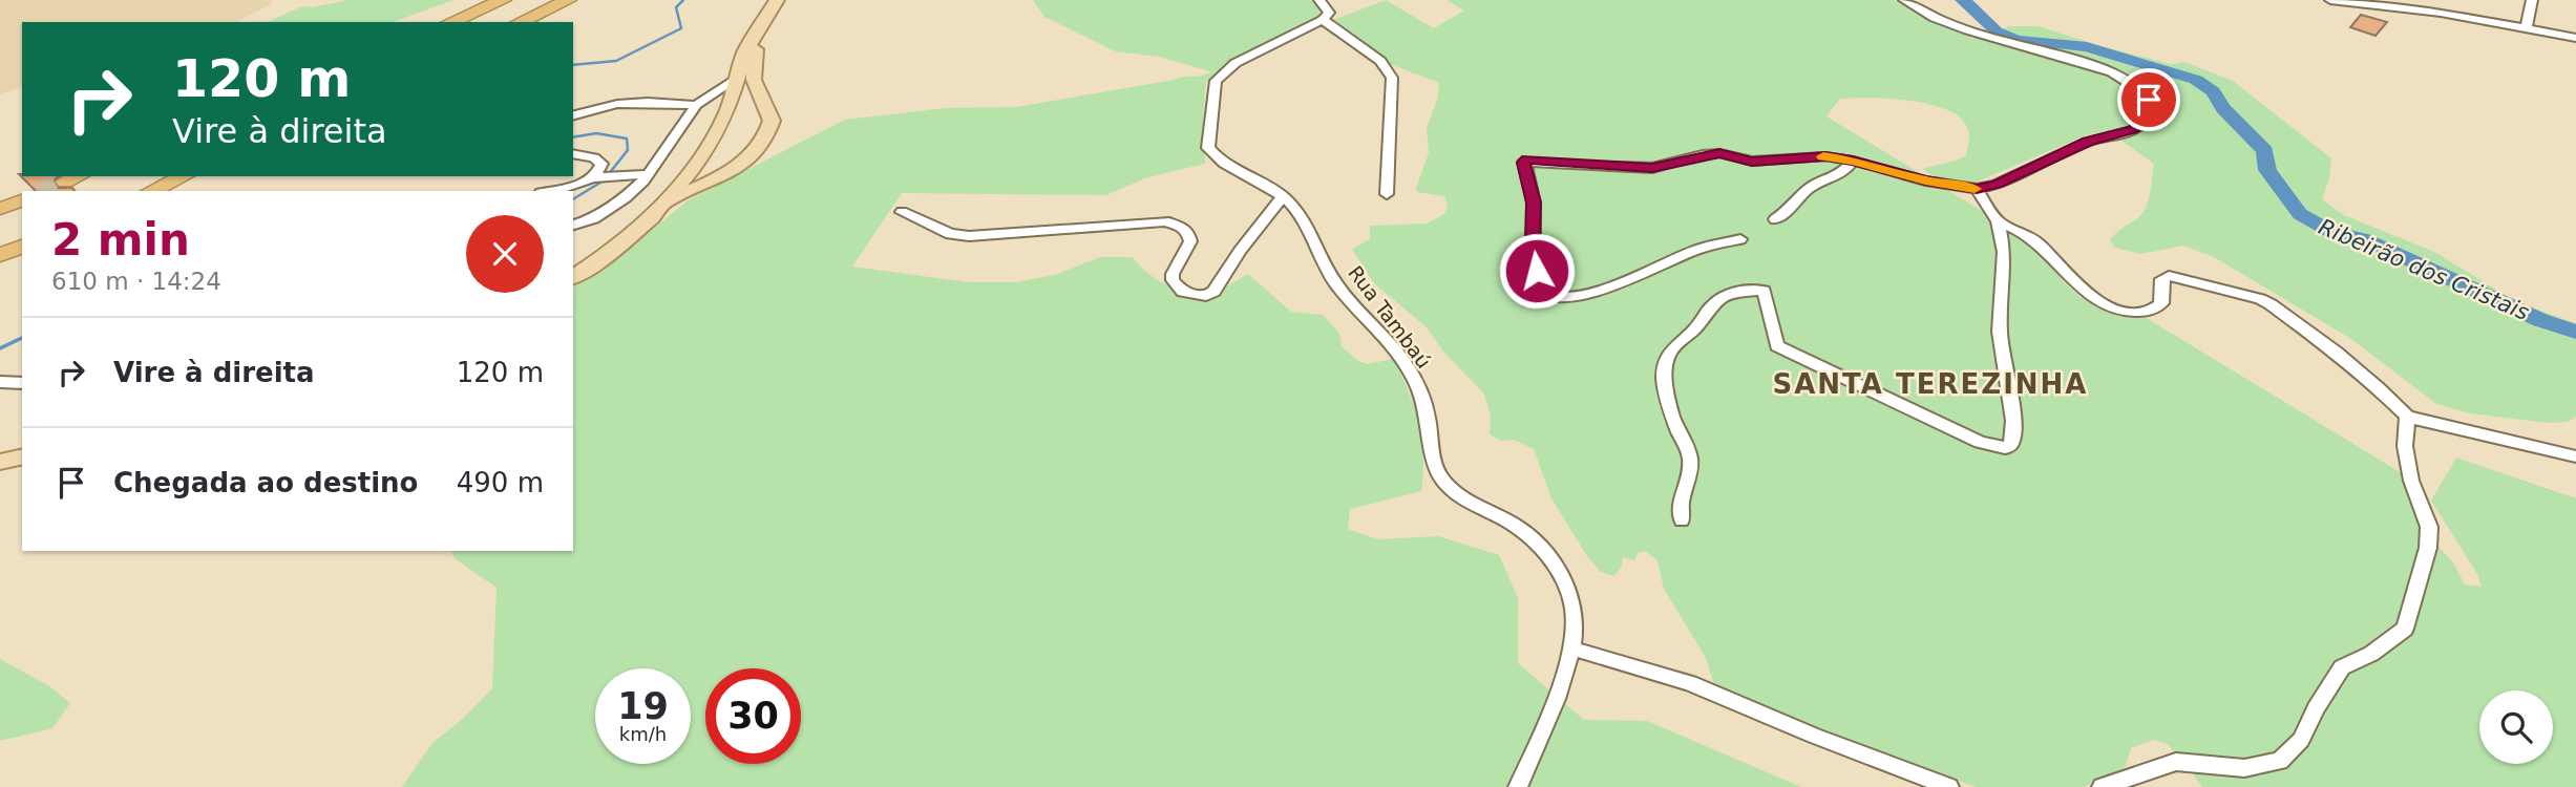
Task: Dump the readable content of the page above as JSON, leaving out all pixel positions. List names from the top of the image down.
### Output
{
  "streets": {
    "street": ["Rua Tambaú"]
  },
  "districts": ["SANTA TEREZINHA"],
  "water": ["Ribeirão dos Cristais"],
  "page": {
    "turn": ["120 m", "Vire à direita"],
    "heading": ["2 min", "610 m · 14:24"],
    "list": [
      {
        "name": "Vire à direita",
        "value": "120 m"
      },
      {
        "name": "Chegada ao destino",
        "value": "490 m"
      }
    ],
    "speed": "19 km/h",
    "limit": "30"
  }
}
